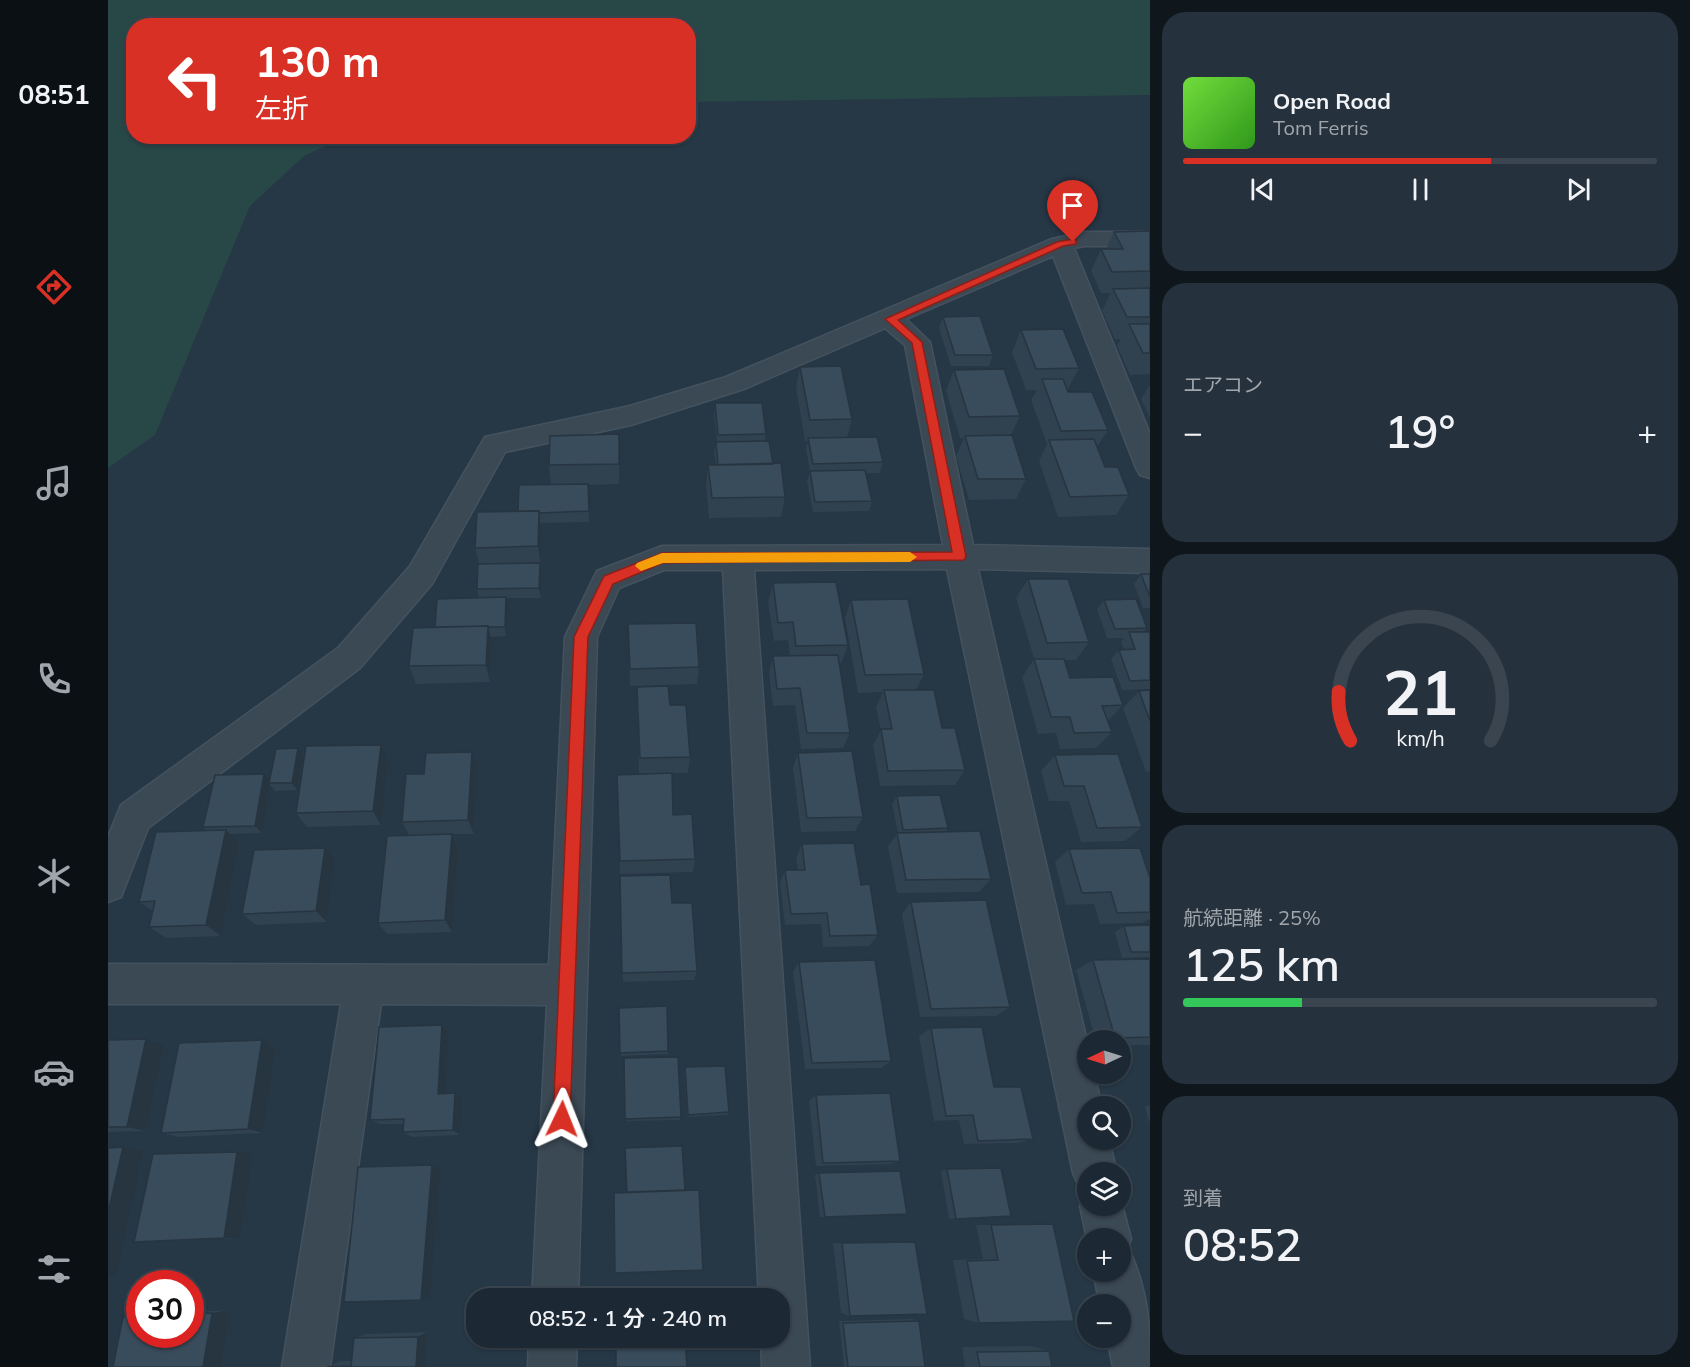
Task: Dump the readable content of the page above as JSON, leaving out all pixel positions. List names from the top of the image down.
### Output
{
  "north": "left",
  "page": {
    "tabs": "08:51",
    "turn": ["130 m", "左折"],
    "song": ["Open Road", "Tom Ferris"],
    "tile": [
      "エアコン",
      ["航続距離 · 25%", "125 km"],
      ["到着", "08:52"]
    ],
    "heat": ["−", "19°", "+"],
    "map_buttons": ["+", "−"],
    "limit": "30",
    "trip": "08:52 · 1 分 · 240 m",
    "gauge": ["21", "km/h"]
  }
}
